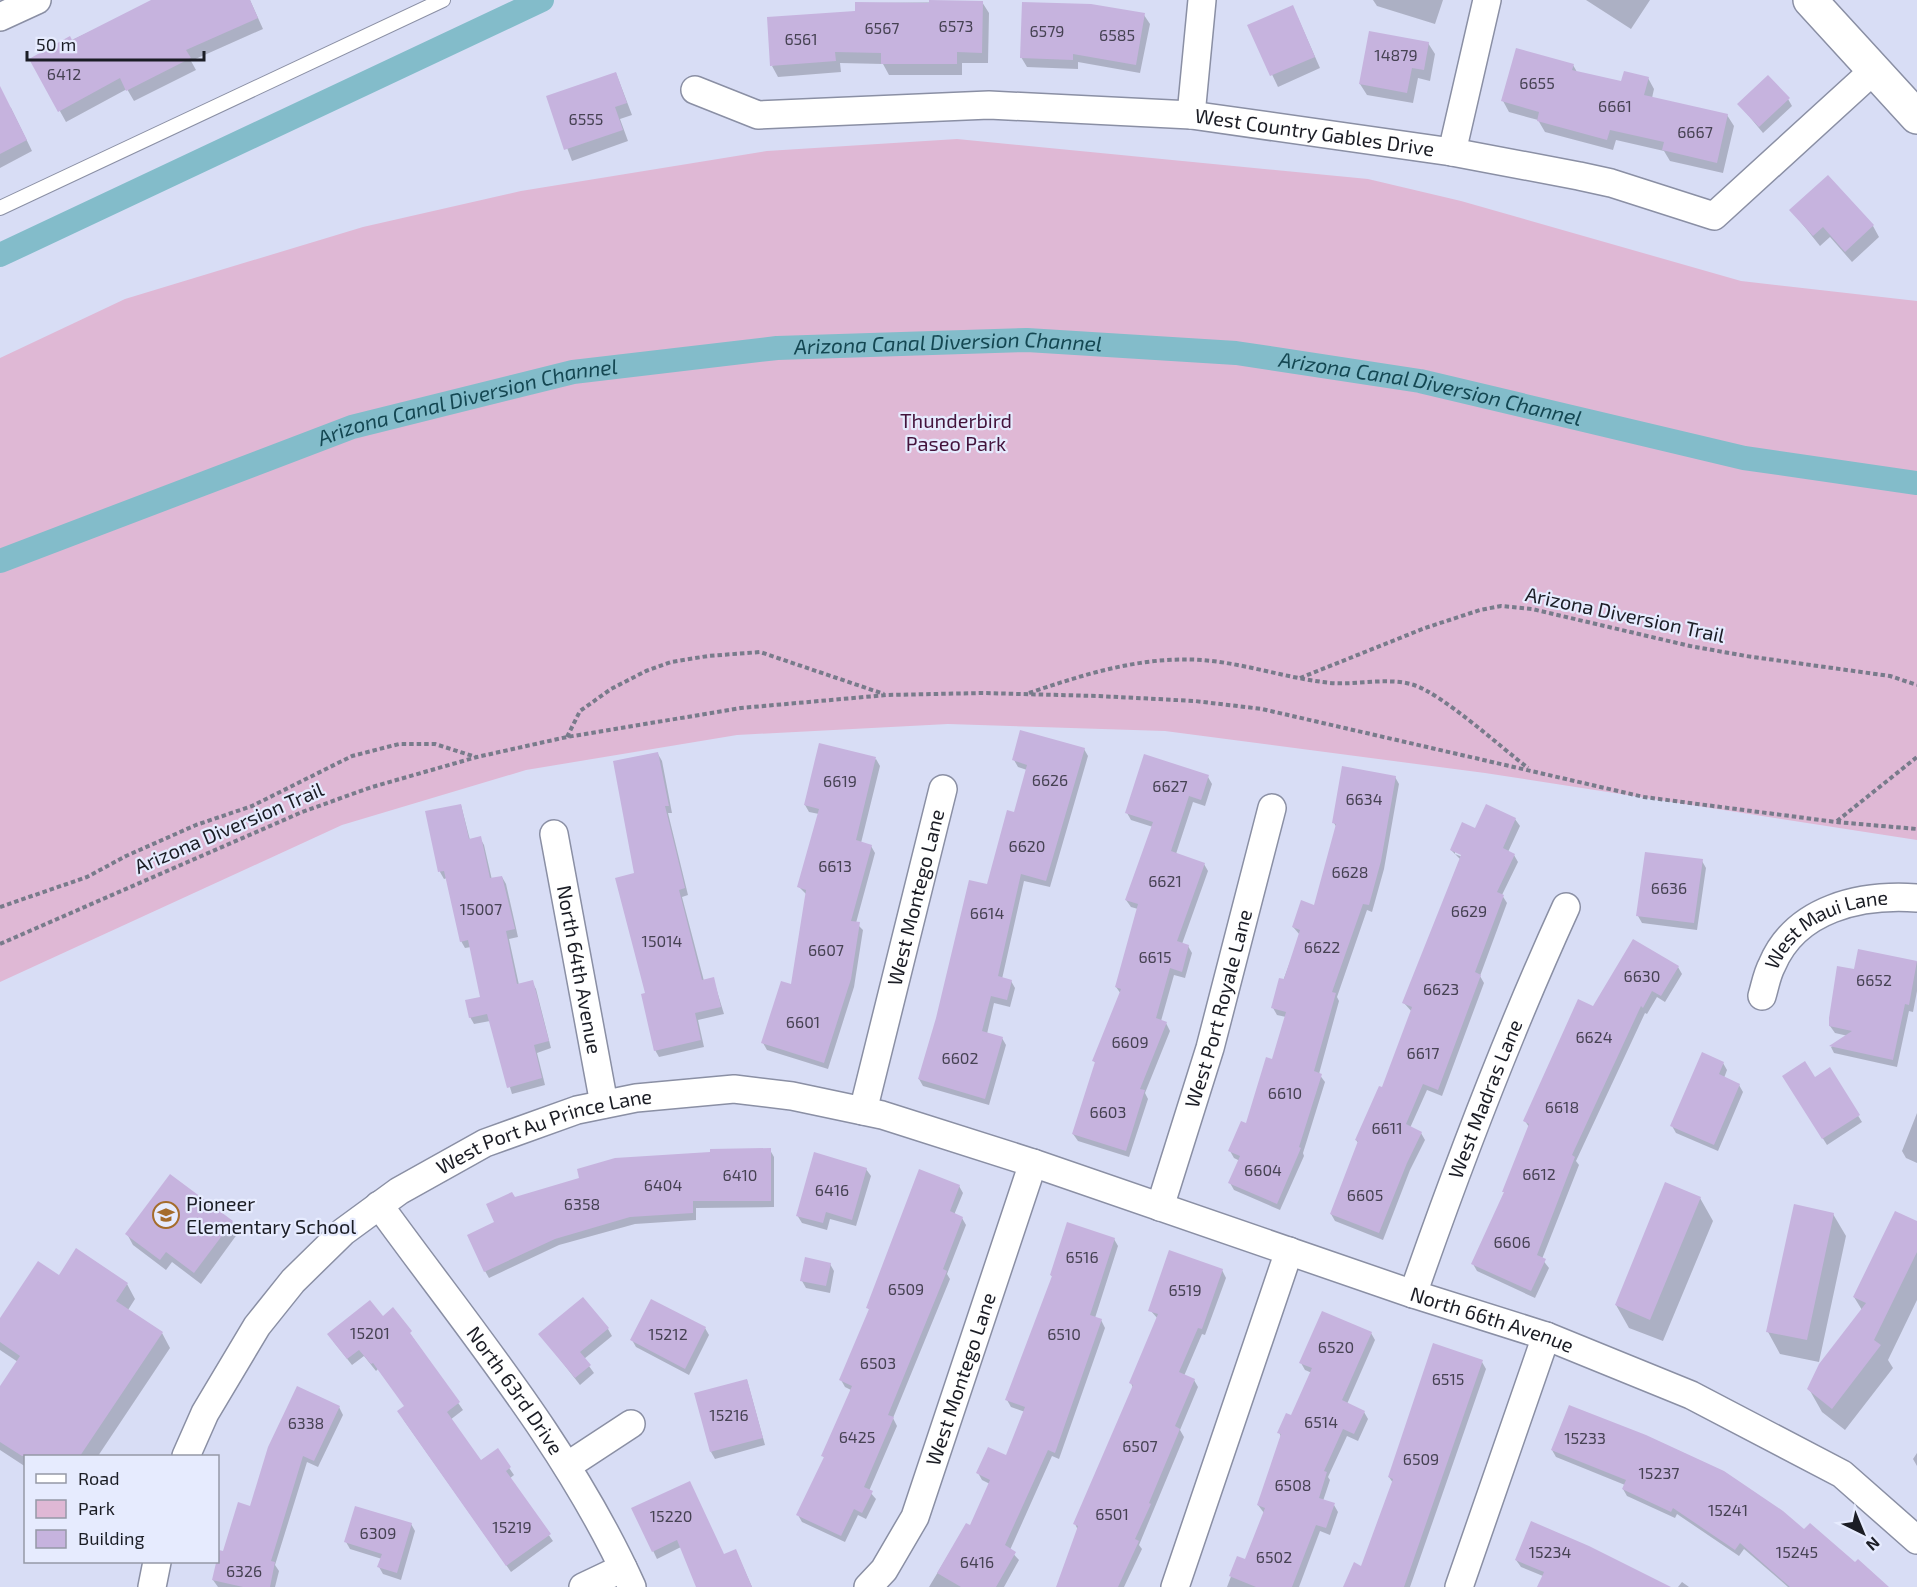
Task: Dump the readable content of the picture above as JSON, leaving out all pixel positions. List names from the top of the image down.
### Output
{
  "streets": {
    "street": [
      "West Country Gables Drive",
      "West Montego Lane",
      "West Maui Lane",
      "North 64th Avenue",
      "West Port Royale Lane",
      "West Madras Lane",
      "West Port Au Prince Lane",
      "North 66th Avenue",
      "North 63rd Drive"
    ],
    "path": ["Arizona Diversion Trail"]
  },
  "crossings": [
    ["West Montego Lane", "West Port Au Prince Lane"],
    ["West Montego Lane", "North 66th Avenue"],
    ["North 64th Avenue", "West Port Au Prince Lane"],
    ["West Port Royale Lane", "North 66th Avenue"],
    ["West Madras Lane", "North 66th Avenue"],
    ["West Port Au Prince Lane", "North 66th Avenue"],
    ["West Port Au Prince Lane", "North 63rd Drive"]
  ],
  "water": ["Arizona Canal Diversion Channel"],
  "parks": ["Thunderbird Paseo Park"],
  "places": {
    "school or university": ["Pioneer Elementary School"]
  },
  "house_numbers": [
    "6573",
    "6567",
    "6579",
    "6585",
    "6561",
    "14879",
    "6412",
    "6655",
    "6661",
    "6555",
    "6667",
    "6626",
    "6619",
    "6627",
    "6634",
    "6620",
    "6613",
    "6628",
    "6621",
    "6636",
    "15007",
    "6629",
    "6614",
    "15014",
    "6622",
    "6607",
    "6615",
    "6630",
    "6652",
    "6623",
    "6601",
    "6624",
    "6609",
    "6617",
    "6602",
    "6610",
    "6618",
    "6603",
    "6611",
    "6604",
    "6612",
    "6410",
    "6404",
    "6416",
    "6605",
    "6358",
    "6606",
    "6516",
    "6509",
    "6519",
    "15201",
    "15212",
    "6510",
    "6520",
    "6503",
    "6515",
    "15216",
    "6514",
    "6338",
    "6425",
    "15233",
    "6507",
    "6509",
    "15237",
    "6508",
    "15241",
    "6501",
    "15220",
    "15219",
    "6309",
    "15234",
    "15245",
    "6502",
    "6416",
    "6326"
  ],
  "legend": ["Road", "Park", "Building"],
  "scale_bar": "50 m",
  "north": "bottom right"
}
